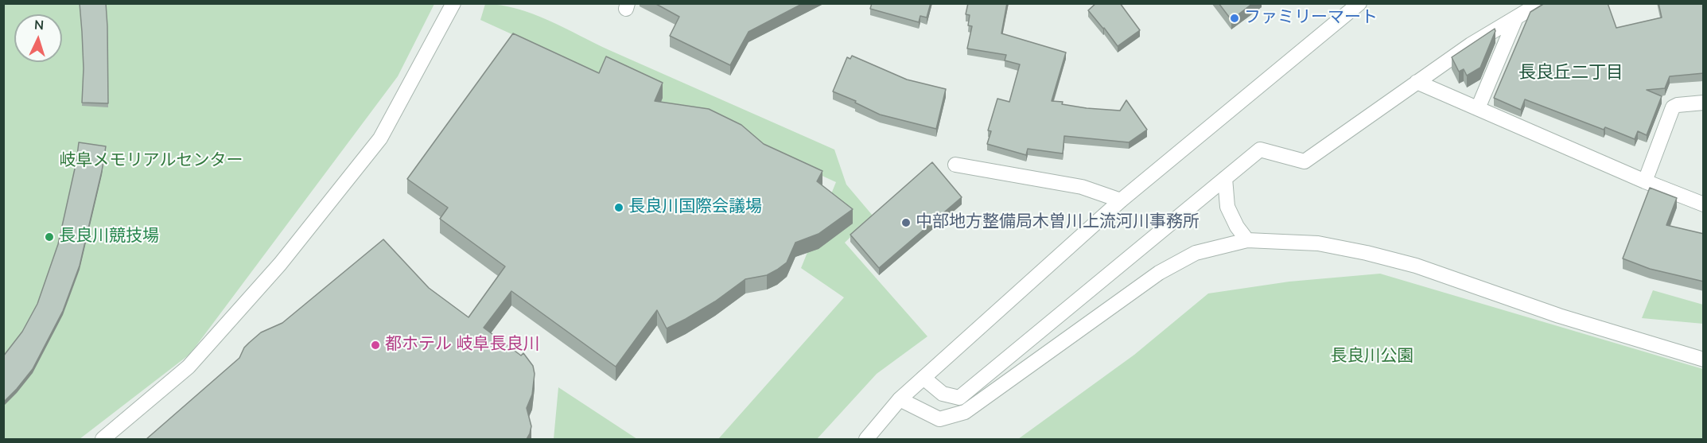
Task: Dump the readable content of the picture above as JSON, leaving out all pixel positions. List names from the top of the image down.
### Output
{
  "districts": ["長良丘二丁目"],
  "parks": ["岐阜メモリアルセンター", "長良川公園"],
  "places": [
    "ファミリーマート",
    "長良川国際会議場",
    "中部地方整備局木曽川上流河川事務所",
    "長良川競技場",
    "都ホテル 岐阜長良川"
  ],
  "north": "top"
}
